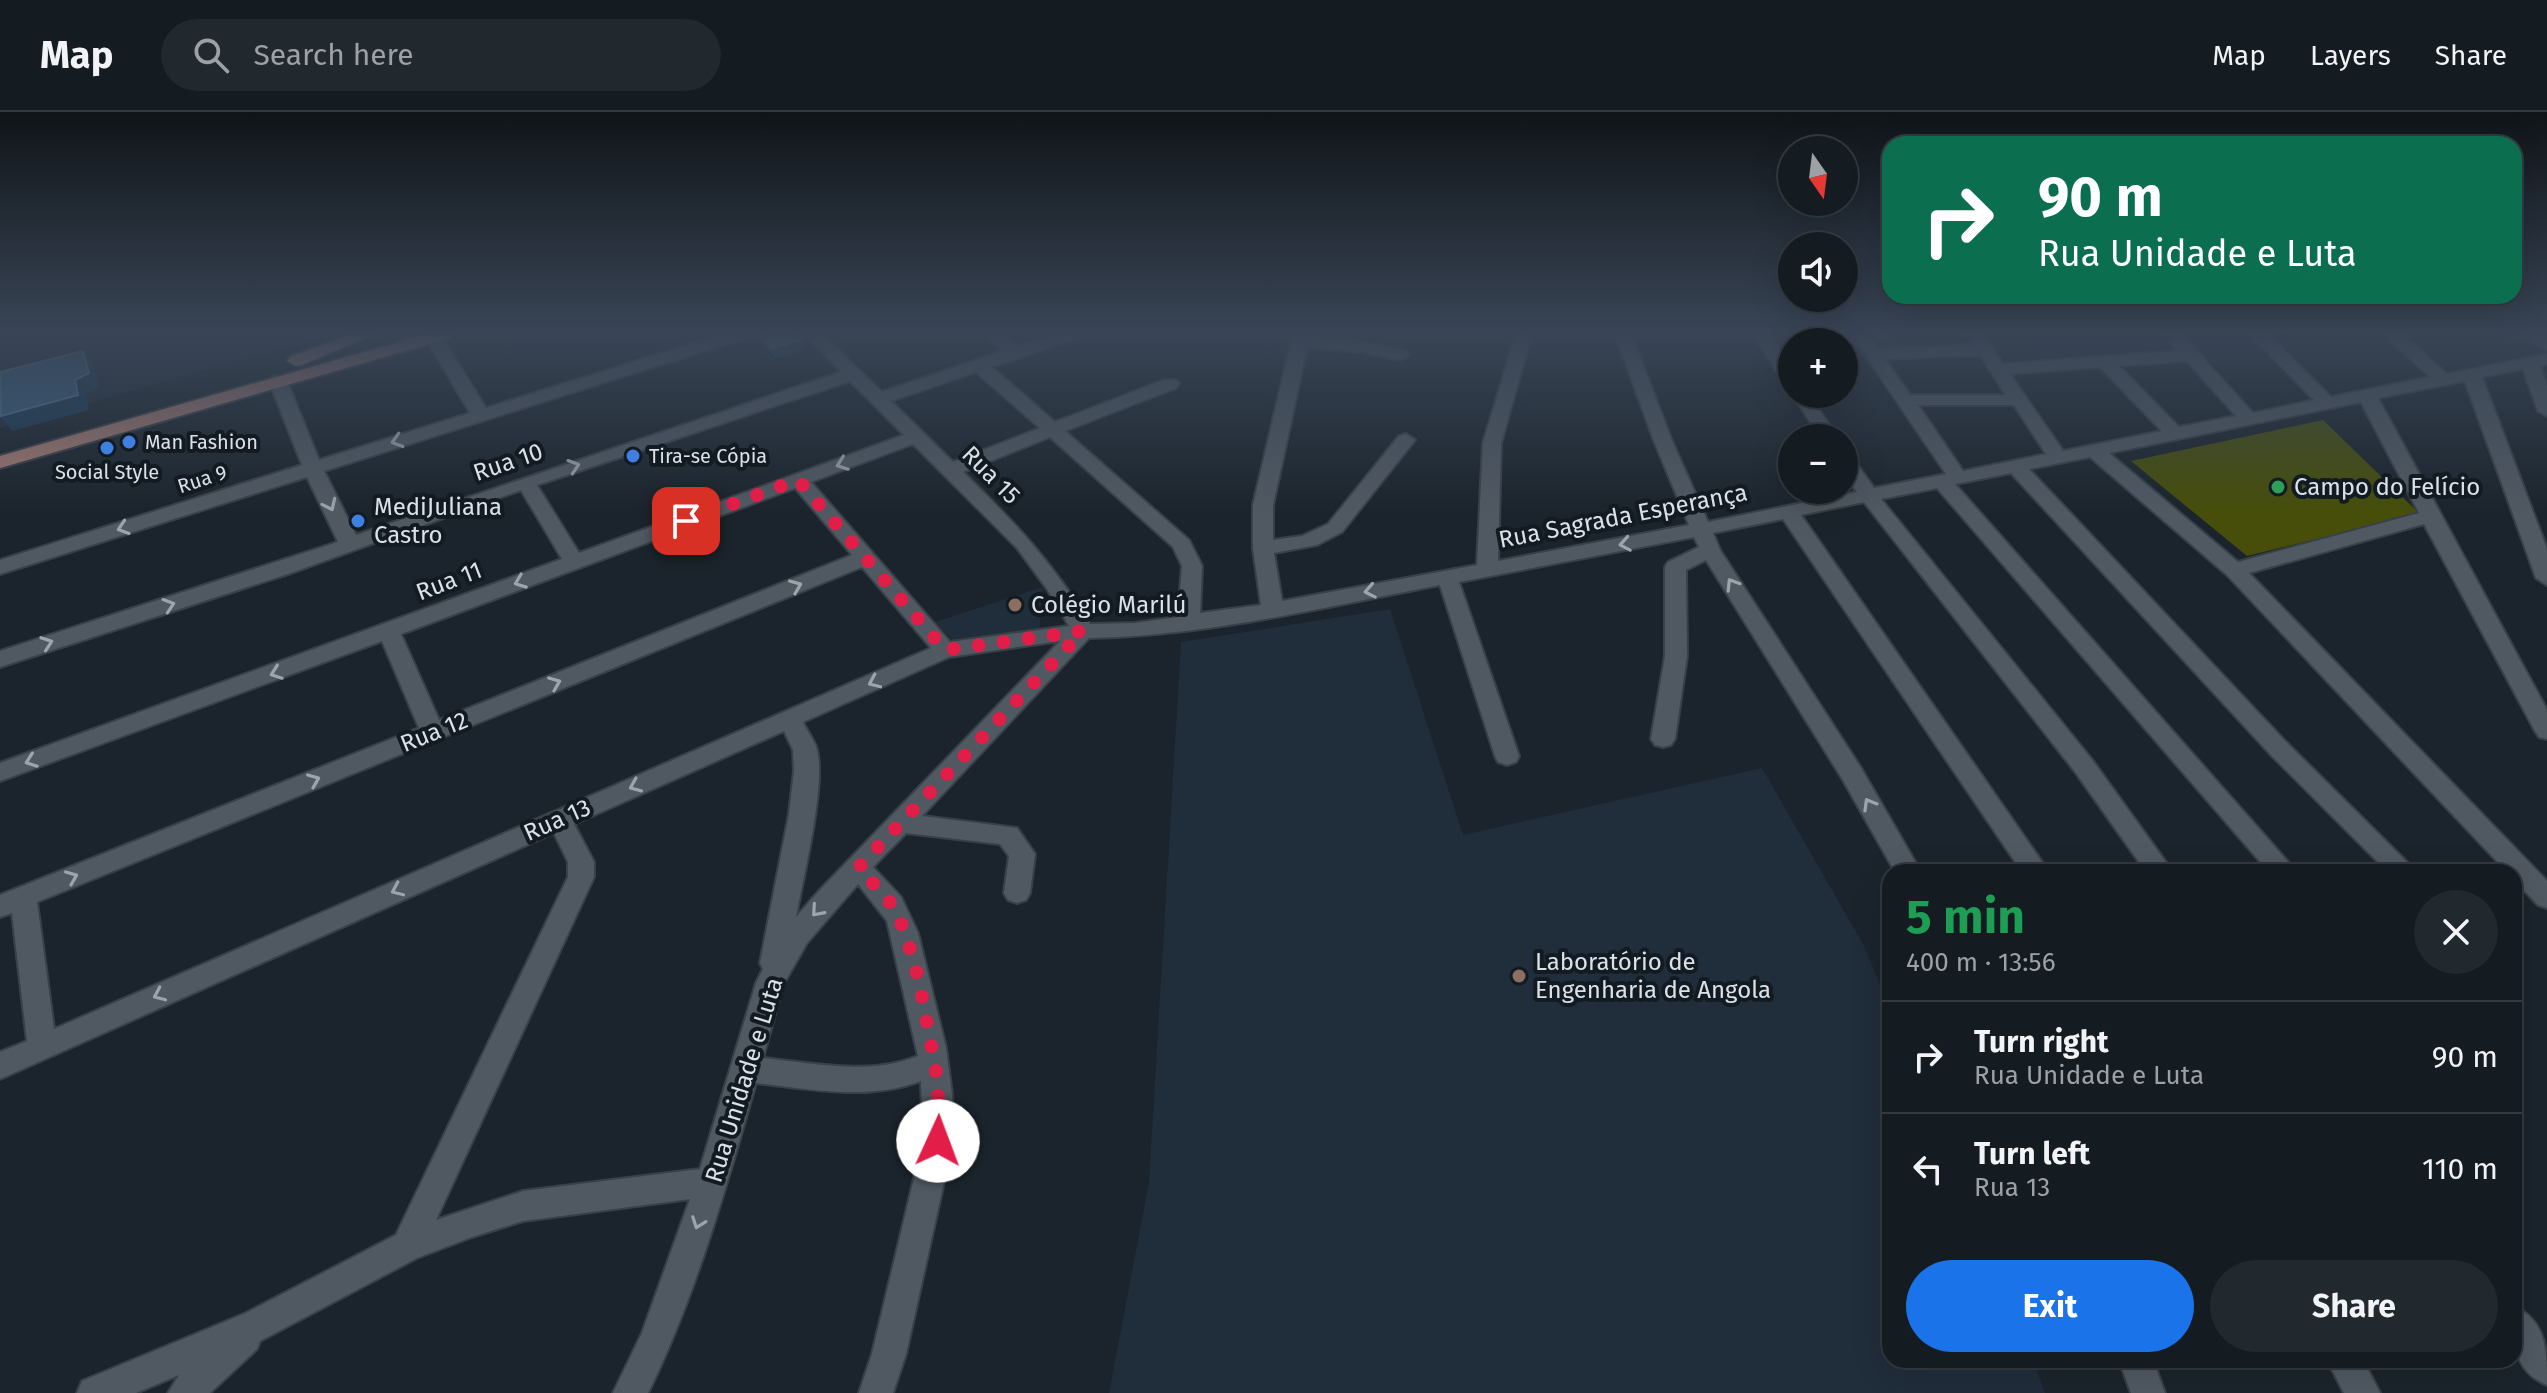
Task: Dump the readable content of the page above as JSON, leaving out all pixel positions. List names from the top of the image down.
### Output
{
  "streets": {
    "street": [
      "Rua 10",
      "Rua 15",
      "Rua 9",
      "Rua Sagrada Esperança",
      "Rua 11",
      "Rua 12",
      "Rua 13",
      "Rua Unidade e Luta"
    ]
  },
  "crossings": [
    ["Rua 15", "Rua Sagrada Esperança"],
    ["Rua 15", "Rua 11"],
    ["Rua 15", "Rua 13"],
    ["Rua 15", "Rua Unidade e Luta"],
    ["Rua Sagrada Esperança", "Rua 13"],
    ["Rua Sagrada Esperança", "Rua Unidade e Luta"],
    ["Rua 13", "Rua Unidade e Luta"]
  ],
  "one_way": [
    "Rua 10",
    "Rua 9",
    "Rua 11",
    "Rua 12",
    "Rua 13",
    "Rua Unidade e Luta"
  ],
  "places": [
    "Man Fashion",
    "Social Style",
    "Tira-se Cópia",
    "Campo do Felício",
    "MediJuliana Castro",
    "Colégio Marilú",
    "Laboratório de Engenharia de Angola"
  ],
  "north": "bottom",
  "page": {
    "header": "Map",
    "search": "Search here",
    "nav": ["Map", "Layers", "Share"],
    "map_buttons": ["+", "−"],
    "turn": ["90 m", "Rua Unidade e Luta"],
    "heading": ["5 min", "400 m · 13:56"],
    "list": [
      {
        "name": "Turn right",
        "note": "Rua Unidade e Luta",
        "value": "90 m"
      },
      {
        "name": "Turn left",
        "note": "Rua 13",
        "value": "110 m"
      }
    ],
    "buttons": ["Exit", "Share"]
  }
}
